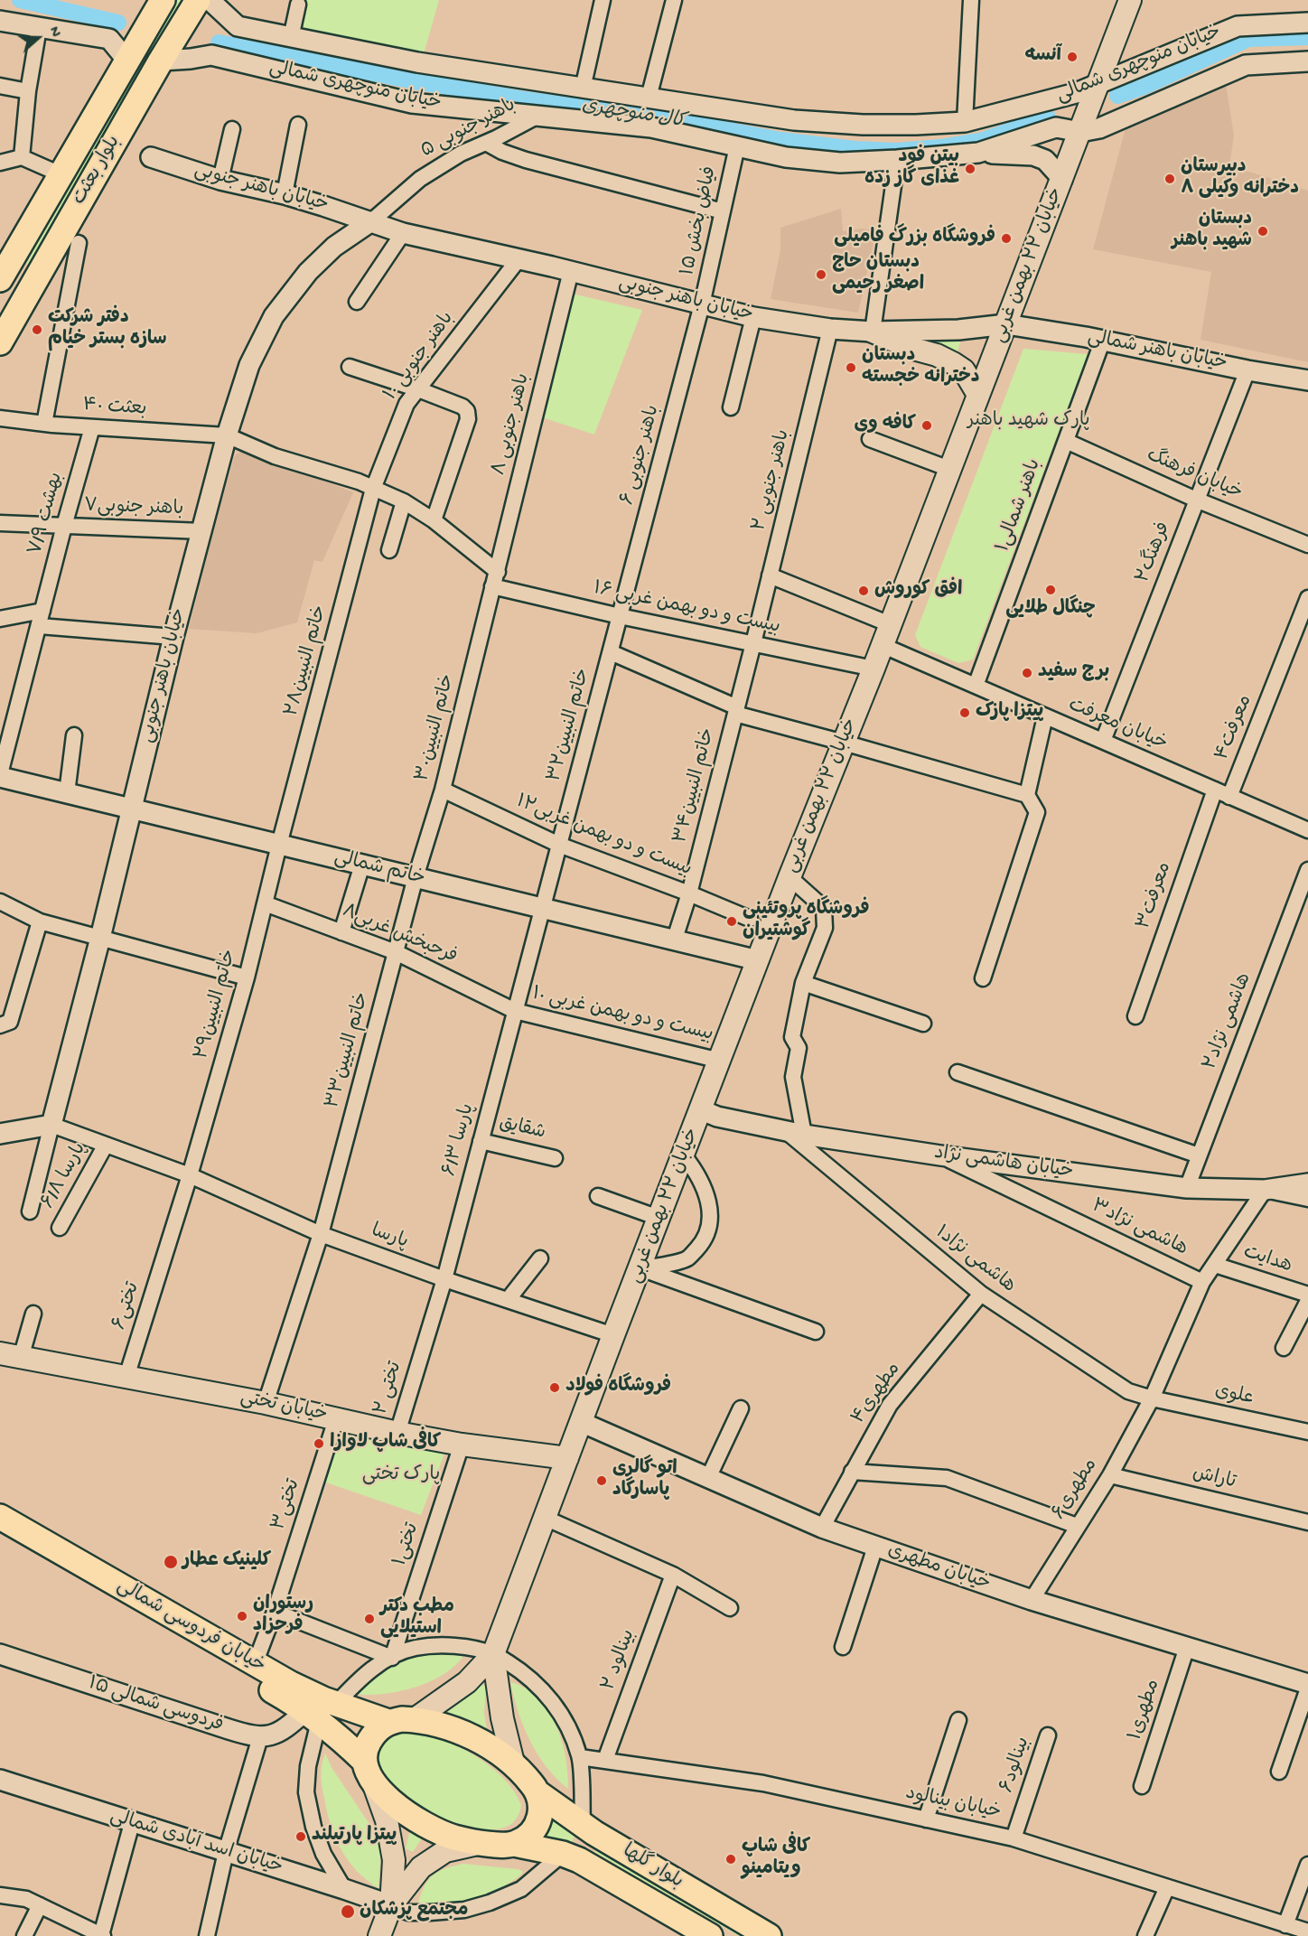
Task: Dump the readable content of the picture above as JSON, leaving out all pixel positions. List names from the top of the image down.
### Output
{
  "streets": {
    "main road": [
      "بلوار بعثت",
      "خیابان ۲۲ بهمن غربی",
      "خیابان تختی",
      "خیابان فردوسی شمالی",
      "بلوار گلها"
    ],
    "street": [
      "خیابان منوچهری شمالی",
      "باهنر جنوبی ۵",
      "خیابان باهنر جنوبی",
      "فیاض بخش ۱۵",
      "خیابان باهنر شمالی",
      "باهنر جنوبی ۱۰",
      "بعثت ۴۰",
      "باهنر جنوبی ۸",
      "باهنر جنوبی ۶",
      "خیابان فرهنگ",
      "باهنر جنوبی ۲",
      "باهنر شمالی۱",
      "باهنر جنوبی۷",
      "بهشت ۷/۹",
      "فرهنگ۲",
      "بیست و دو بهمن غربی ۱۶",
      "خاتم النبیین۲۸",
      "خاتم النبیین۳۲",
      "خیابان معرفت",
      "خاتم النبیین۳۰",
      "معرفت۴",
      "خاتم النبیین۳۴",
      "بیست و دو بهمن غربی۱۲",
      "خاتم شمالی",
      "معرفت۳",
      "فرحبخش غربی۸",
      "خاتم النبیین۲۹",
      "بیست و دو بهمن غربی ۱۰",
      "هاشمی نژاد۲",
      "خاتم النبیین۳۳",
      "شقایق",
      "پارسا ۶/۳",
      "خیابان هاشمی نژاد",
      "پارسا ۶/۸",
      "هاشمی نژاد۳",
      "پارسا",
      "هاشمی نژاد۱",
      "هدایت",
      "تختی۶",
      "تختی ۲",
      "مطهری۴",
      "علوی",
      "تاراش",
      "مطهری۶",
      "تختی۳",
      "تختی۱",
      "خیابان مطهری",
      "بینالود ۲",
      "فردوسی شمالی ۱۵",
      "مطهری۱",
      "بینالود۶",
      "خیابان بینالود",
      "خیابان اسد آبادی شمالی"
    ]
  },
  "crossings": [
    ["خیابان منوچهری شمالی", "باهنر جنوبی ۵"],
    ["خیابان منوچهری شمالی", "بلوار بعثت"],
    ["خیابان منوچهری شمالی", "فیاض بخش ۱۵"],
    ["خیابان منوچهری شمالی", "خیابان ۲۲ بهمن غربی"],
    ["باهنر جنوبی ۵", "خیابان باهنر جنوبی"],
    ["خیابان باهنر جنوبی", "فیاض بخش ۱۵"],
    ["خیابان باهنر جنوبی", "خیابان ۲۲ بهمن غربی"],
    ["خیابان باهنر جنوبی", "خیابان باهنر شمالی"],
    ["خیابان باهنر جنوبی", "باهنر جنوبی ۱۰"],
    ["خیابان باهنر جنوبی", "بعثت ۴۰"],
    ["خیابان باهنر جنوبی", "باهنر جنوبی ۸"],
    ["خیابان باهنر جنوبی", "باهنر جنوبی ۶"],
    ["خیابان باهنر جنوبی", "باهنر جنوبی ۲"],
    ["خیابان باهنر جنوبی", "باهنر جنوبی۷"],
    ["خیابان باهنر جنوبی", "خاتم شمالی"],
    ["خیابان باهنر جنوبی", "پارسا"],
    ["فیاض بخش ۱۵", "باهنر جنوبی ۶"],
    ["خیابان ۲۲ بهمن غربی", "خیابان باهنر شمالی"],
    ["خیابان ۲۲ بهمن غربی", "بیست و دو بهمن غربی ۱۶"],
    ["خیابان ۲۲ بهمن غربی", "خیابان معرفت"],
    ["خیابان ۲۲ بهمن غربی", "خاتم شمالی"],
    ["خیابان ۲۲ بهمن غربی", "بیست و دو بهمن غربی ۱۰"],
    ["خیابان ۲۲ بهمن غربی", "خیابان هاشمی نژاد"],
    ["خیابان ۲۲ بهمن غربی", "پارسا"],
    ["خیابان ۲۲ بهمن غربی", "خیابان تختی"],
    ["خیابان ۲۲ بهمن غربی", "خیابان مطهری"],
    ["خیابان ۲۲ بهمن غربی", "بلوار گلها"],
    ["خیابان باهنر شمالی", "باهنر شمالی۱"],
    ["خیابان باهنر شمالی", "فرهنگ۲"],
    ["باهنر جنوبی ۱۰", "خاتم النبیین۲۸"],
    ["بعثت ۴۰", "بهشت ۷/۹"],
    ["باهنر جنوبی ۸", "بیست و دو بهمن غربی ۱۶"],
    ["باهنر جنوبی ۸", "خاتم النبیین۳۰"],
    ["باهنر جنوبی ۶", "بیست و دو بهمن غربی ۱۶"],
    ["باهنر جنوبی ۶", "خاتم النبیین۳۲"],
    ["خیابان فرهنگ", "باهنر شمالی۱"],
    ["خیابان فرهنگ", "فرهنگ۲"],
    ["باهنر جنوبی ۲", "بیست و دو بهمن غربی ۱۶"],
    ["باهنر جنوبی ۲", "خاتم النبیین۳۴"],
    ["باهنر شمالی۱", "خیابان معرفت"],
    ["باهنر جنوبی۷", "بهشت ۷/۹"],
    ["بهشت ۷/۹", "خاتم شمالی"],
    ["فرهنگ۲", "خیابان معرفت"],
    ["بیست و دو بهمن غربی ۱۶", "خاتم النبیین۳۲"],
    ["بیست و دو بهمن غربی ۱۶", "خاتم النبیین۳۰"],
    ["بیست و دو بهمن غربی ۱۶", "خاتم النبیین۳۴"],
    ["خاتم النبیین۲۸", "خاتم شمالی"],
    ["خاتم النبیین۲۸", "خاتم النبیین۲۹"],
    ["خاتم النبیین۳۲", "بیست و دو بهمن غربی۱۲"],
    ["خاتم النبیین۳۲", "خاتم شمالی"],
    ["خاتم النبیین۳۲", "پارسا ۶/۳"],
    ["خیابان معرفت", "معرفت۴"],
    ["خیابان معرفت", "معرفت۳"],
    ["خاتم النبیین۳۰", "بیست و دو بهمن غربی۱۲"],
    ["خاتم النبیین۳۰", "خاتم شمالی"],
    ["خاتم النبیین۳۰", "خاتم النبیین۳۳"],
    ["خاتم النبیین۳۴", "بیست و دو بهمن غربی۱۲"],
    ["خاتم النبیین۳۴", "خاتم شمالی"],
    ["خاتم شمالی", "خاتم النبیین۲۹"],
    ["خاتم شمالی", "خاتم النبیین۳۳"],
    ["خاتم شمالی", "پارسا ۶/۳"],
    ["فرحبخش غربی۸", "خاتم النبیین۲۹"],
    ["فرحبخش غربی۸", "بیست و دو بهمن غربی ۱۰"],
    ["فرحبخش غربی۸", "خاتم النبیین۳۳"],
    ["فرحبخش غربی۸", "پارسا ۶/۳"],
    ["خاتم النبیین۲۹", "پارسا"],
    ["خاتم النبیین۲۹", "تختی۶"],
    ["بیست و دو بهمن غربی ۱۰", "پارسا ۶/۳"],
    ["هاشمی نژاد۲", "خیابان هاشمی نژاد"],
    ["خاتم النبیین۳۳", "پارسا"],
    ["خاتم النبیین۳۳", "خیابان تختی"],
    ["شقایق", "پارسا ۶/۳"],
    ["پارسا ۶/۳", "پارسا"],
    ["پارسا ۶/۳", "تختی ۲"],
    ["خیابان هاشمی نژاد", "هاشمی نژاد۳"],
    ["خیابان هاشمی نژاد", "هاشمی نژاد۱"],
    ["خیابان هاشمی نژاد", "مطهری۶"],
    ["پارسا ۶/۸", "پارسا"],
    ["هاشمی نژاد۳", "مطهری۶"],
    ["هاشمی نژاد۱", "مطهری۴"],
    ["هاشمی نژاد۱", "علوی"],
    ["هاشمی نژاد۱", "مطهری۶"],
    ["هدایت", "مطهری۶"],
    ["تختی۶", "خیابان تختی"],
    ["تختی ۲", "خیابان تختی"],
    ["مطهری۴", "خیابان مطهری"],
    ["علوی", "مطهری۶"],
    ["خیابان تختی", "تختی۳"],
    ["خیابان تختی", "تختی۱"],
    ["تاراش", "مطهری۶"],
    ["مطهری۶", "خیابان مطهری"],
    ["تختی۳", "خیابان فردوسی شمالی"],
    ["خیابان مطهری", "مطهری۱"],
    ["خیابان فردوسی شمالی", "بلوار گلها"],
    ["بینالود ۲", "خیابان بینالود"],
    ["بینالود۶", "خیابان بینالود"]
  ],
  "water": ["کال منوچهری"],
  "parks": ["پارک شهید باهنر", "پارک تختی"],
  "places": [
    "آنسه",
    "بیتن فود غذای گاز زده",
    "دبیرستان دخترانه وکیلی ۸",
    "دبستان شهید باهنر",
    "فروشگاه بزرگ فامیلی",
    "دبستان حاج اصغر رحیمی",
    "دفتر شرکت سازه بستر خیام",
    "دبستان دخترانه خجسته",
    "کافه وی",
    "چنگال طلایی",
    "افق کوروش",
    "برج سفید",
    "پیتزا پازک",
    "فروشگاه پروتئینی گوشتیران",
    "فروشگاه فولاد",
    "كافى شاپ لاوازا",
    "اتو گالری پاسارگاد",
    "کلینیک عطار",
    "رستوران فرحزاد",
    "مطب دکتر استیلایی",
    "پیتزا پارتیلند",
    "کافی شاپ ویتامینو",
    "مجتمع پزشکان"
  ],
  "north": "right"
}
